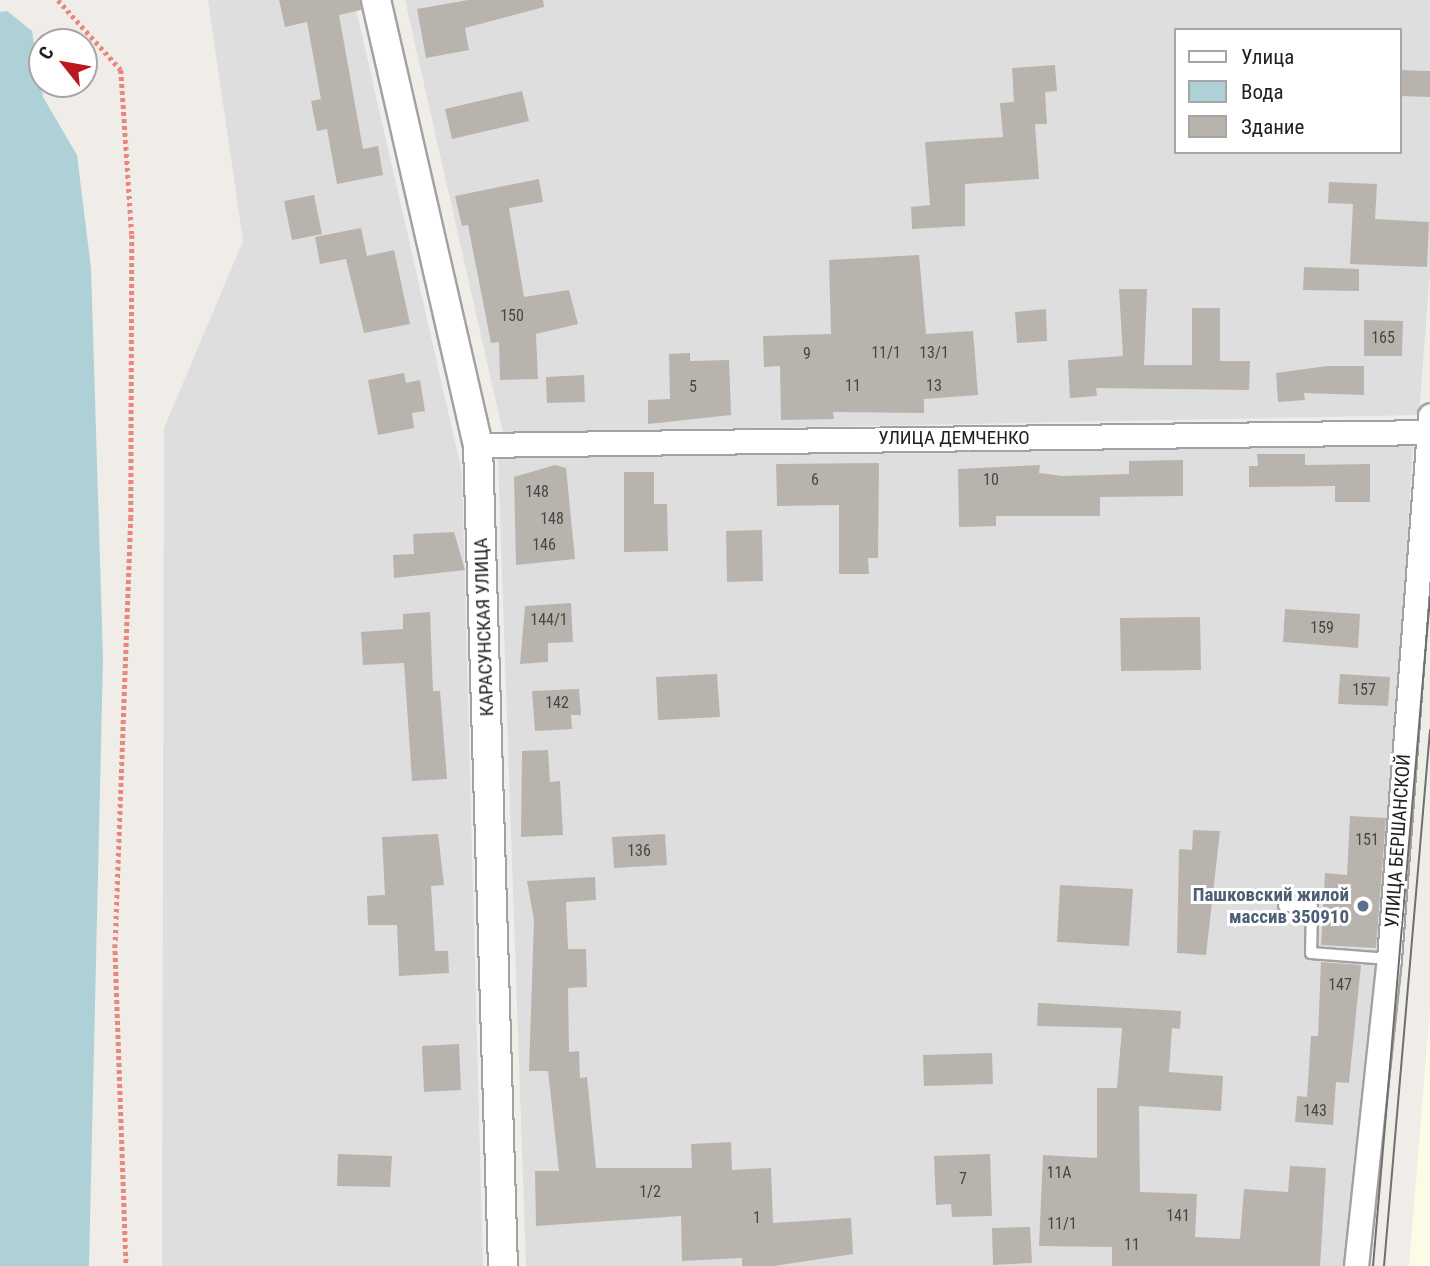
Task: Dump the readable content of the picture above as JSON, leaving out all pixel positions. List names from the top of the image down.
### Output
{
  "streets": {
    "street": ["УЛИЦА ДЕМЧЕНКО", "КАРАСУНСКАЯ УЛИЦА", "УЛИЦА БЕРШАНСКОЙ"]
  },
  "crossings": [
    ["УЛИЦА ДЕМЧЕНКО", "КАРАСУНСКАЯ УЛИЦА"],
    ["УЛИЦА ДЕМЧЕНКО", "УЛИЦА БЕРШАНСКОЙ"]
  ],
  "places": ["Пашковский жилой массив 350910"],
  "house_numbers": [
    "150",
    "165",
    "11/1",
    "13/1",
    "9",
    "11",
    "13",
    "5",
    "6",
    "10",
    "148",
    "148",
    "146",
    "144/1",
    "159",
    "157",
    "142",
    "151",
    "136",
    "147",
    "143",
    "11А",
    "7",
    "1/2",
    "141",
    "1",
    "11/1",
    "11"
  ],
  "legend": ["Улица", "Вода", "Здание"],
  "north": "top left"
}
